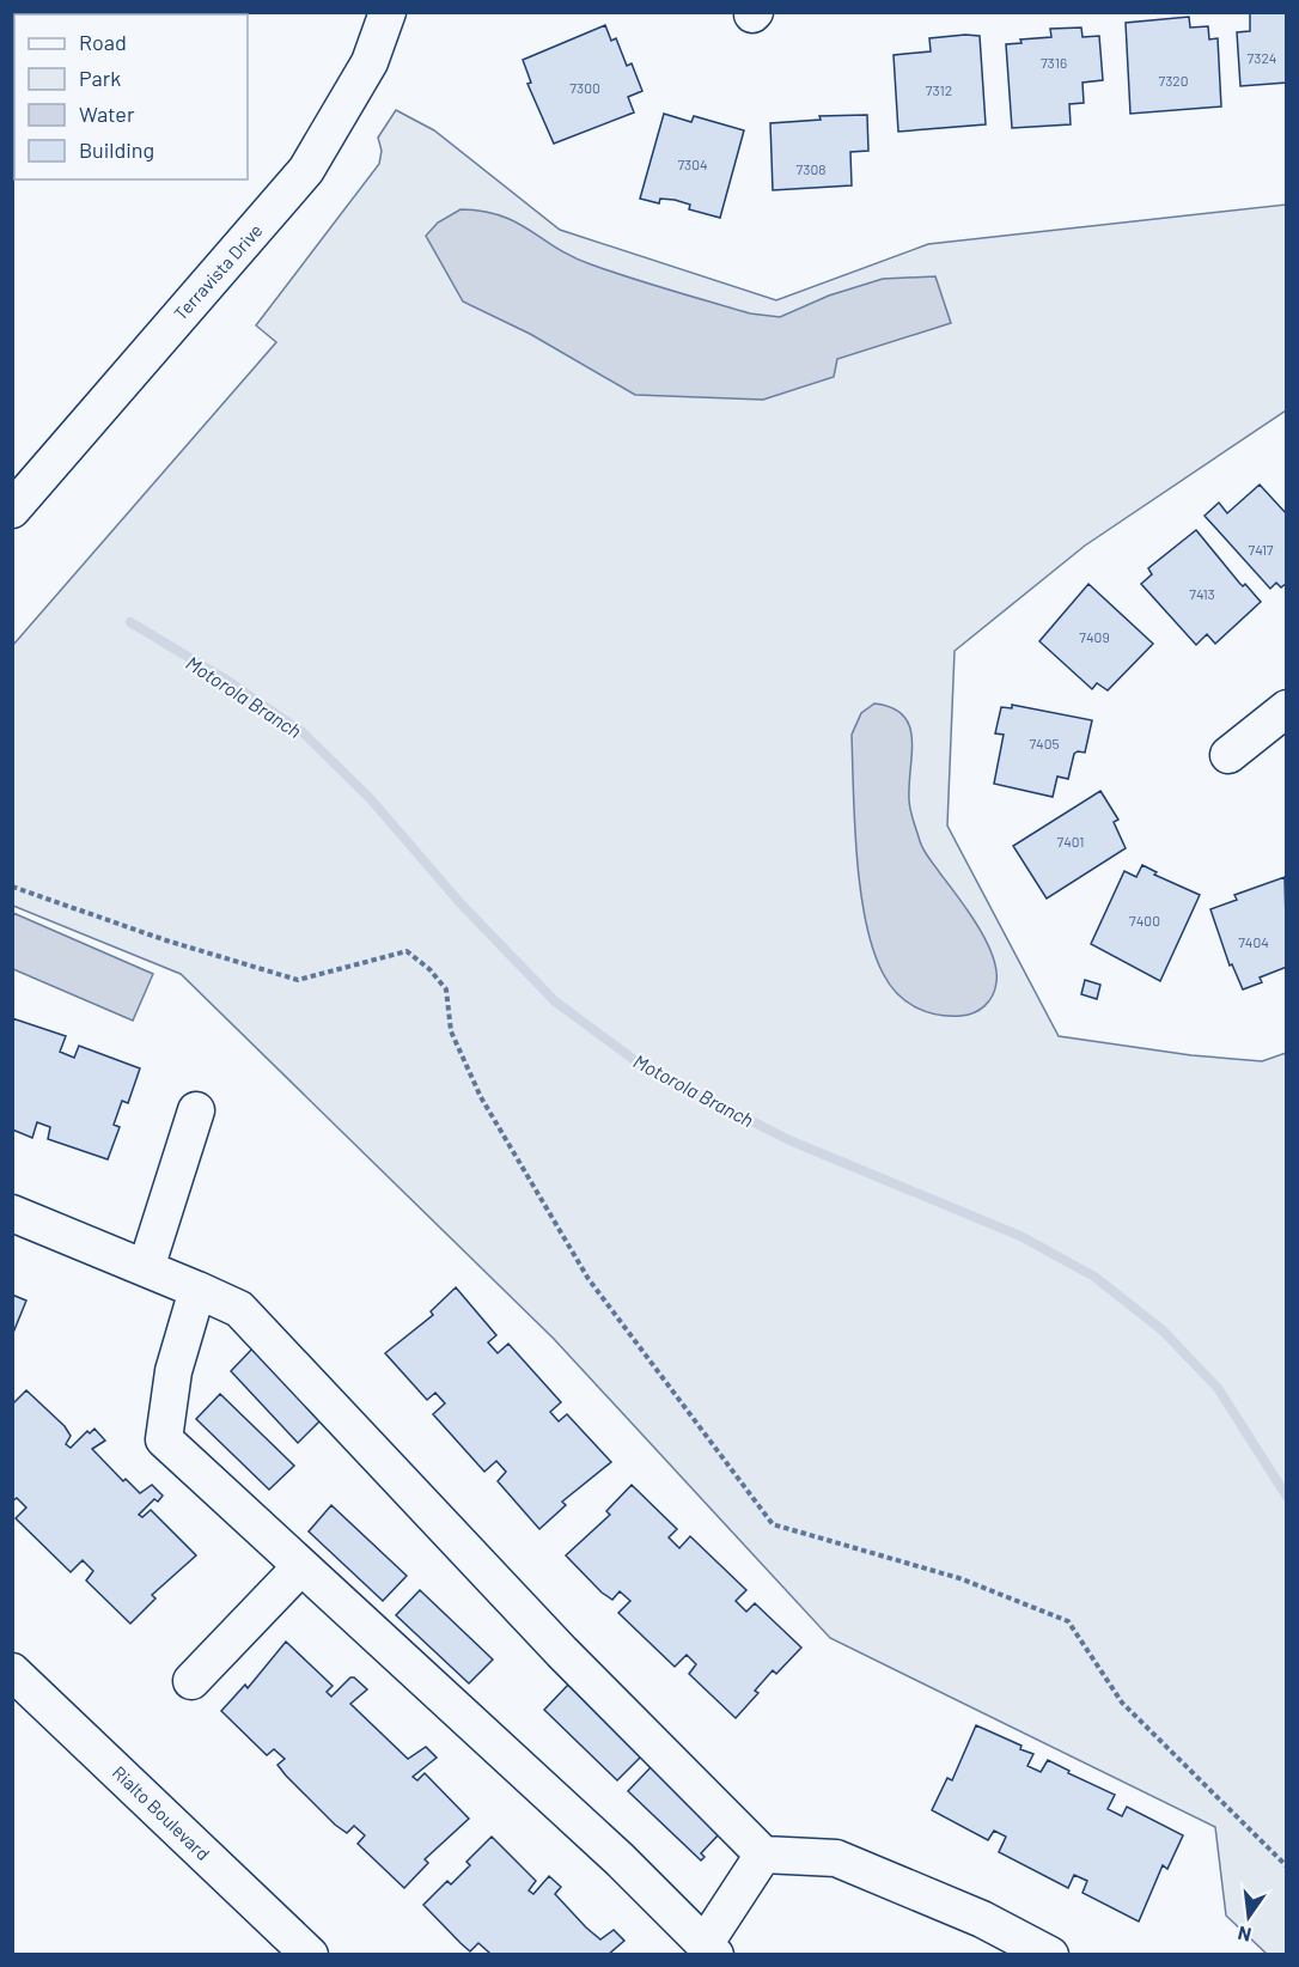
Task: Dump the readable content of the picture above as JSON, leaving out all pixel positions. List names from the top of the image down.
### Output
{
  "streets": {
    "street": ["Terravista Drive", "Rialto Boulevard"]
  },
  "water": ["Motorola Branch"],
  "house_numbers": [
    "7324",
    "7316",
    "7320",
    "7300",
    "7312",
    "7304",
    "7308",
    "7417",
    "7413",
    "7409",
    "7405",
    "7401",
    "7400",
    "7404"
  ],
  "legend": [
    "Road",
    "Park",
    "Water",
    "Building"
  ],
  "north": "bottom"
}
